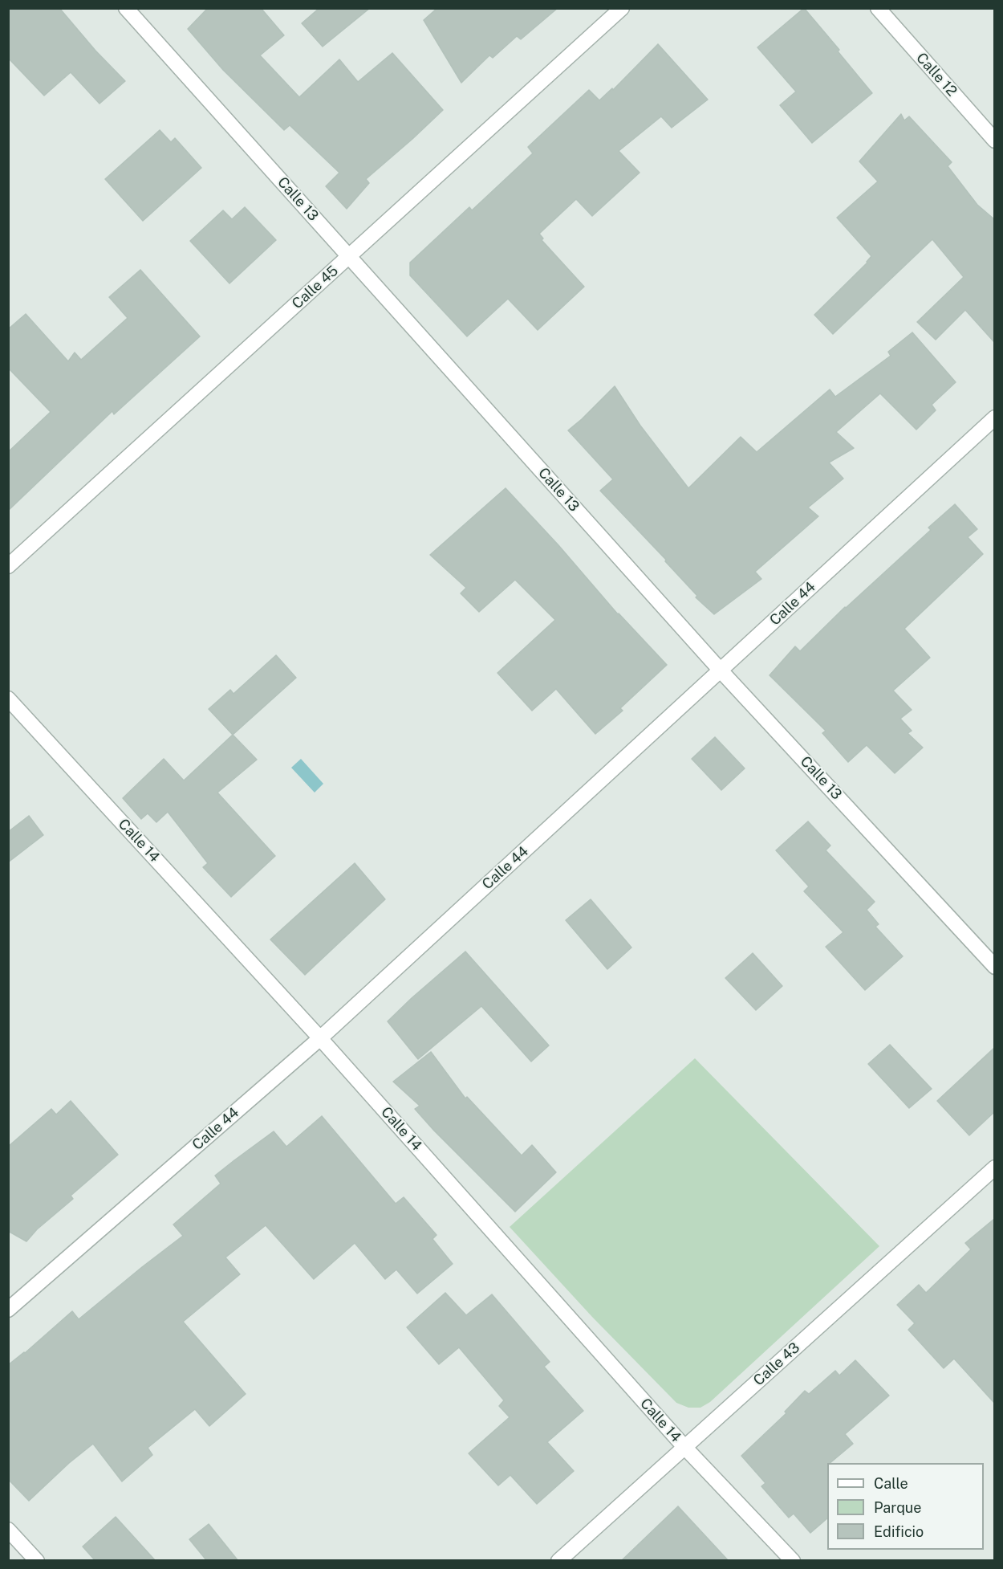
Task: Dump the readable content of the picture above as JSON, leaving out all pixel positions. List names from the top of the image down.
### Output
{
  "streets": {
    "street": [
      "Calle 12",
      "Calle 13",
      "Calle 45",
      "Calle 44",
      "Calle 14",
      "Calle 43"
    ]
  },
  "crossings": [
    ["Calle 13", "Calle 45"],
    ["Calle 13", "Calle 44"],
    ["Calle 44", "Calle 14"],
    ["Calle 14", "Calle 43"]
  ],
  "legend": ["Calle", "Parque", "Edificio"]
}
